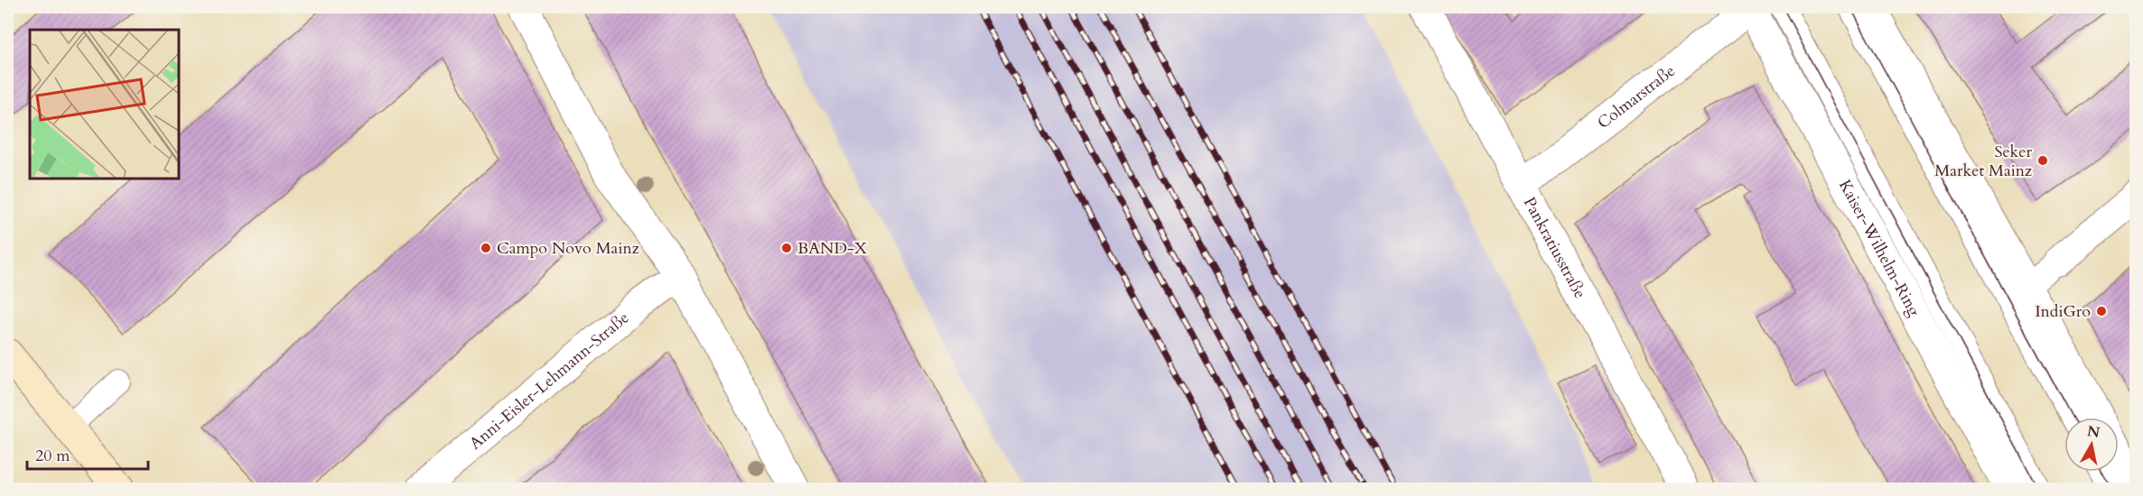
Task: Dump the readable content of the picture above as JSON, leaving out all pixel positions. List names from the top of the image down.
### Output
{
  "streets": {
    "street": [
      "Colmarstraße",
      "Pankratiusstraße",
      "Kaiser-Wilhelm-Ring",
      "Anni-Eisler-Lehmann-Straße"
    ]
  },
  "crossings": [
    ["Colmarstraße", "Pankratiusstraße"],
    ["Colmarstraße", "Kaiser-Wilhelm-Ring"]
  ],
  "places": [
    "Seker Market Mainz",
    "Campo Novo Mainz",
    "BAND-X",
    "IndiGro"
  ],
  "scale_bar": "20 m",
  "north": "top"
}
